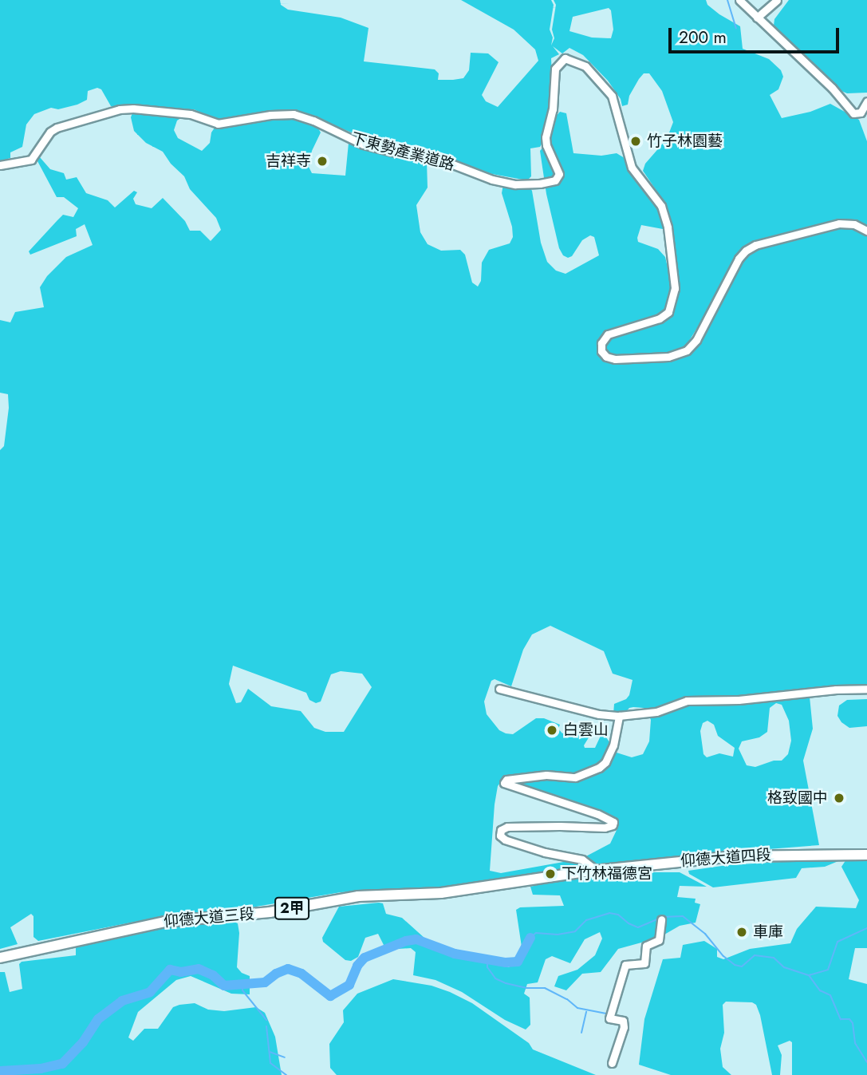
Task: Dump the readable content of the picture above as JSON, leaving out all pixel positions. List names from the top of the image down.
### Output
{
  "streets": {
    "main road": ["仰德大道四段", "2甲", "仰德大道三段"],
    "street": ["下東勢產業道路"]
  },
  "crossings": [
    ["仰德大道四段", "仰德大道三段"]
  ],
  "places": [
    "竹子林園藝",
    "吉祥寺",
    "白雲山",
    "格致國中",
    "下竹林福德宮",
    "車庫"
  ],
  "scale_bar": "200 m"
}
